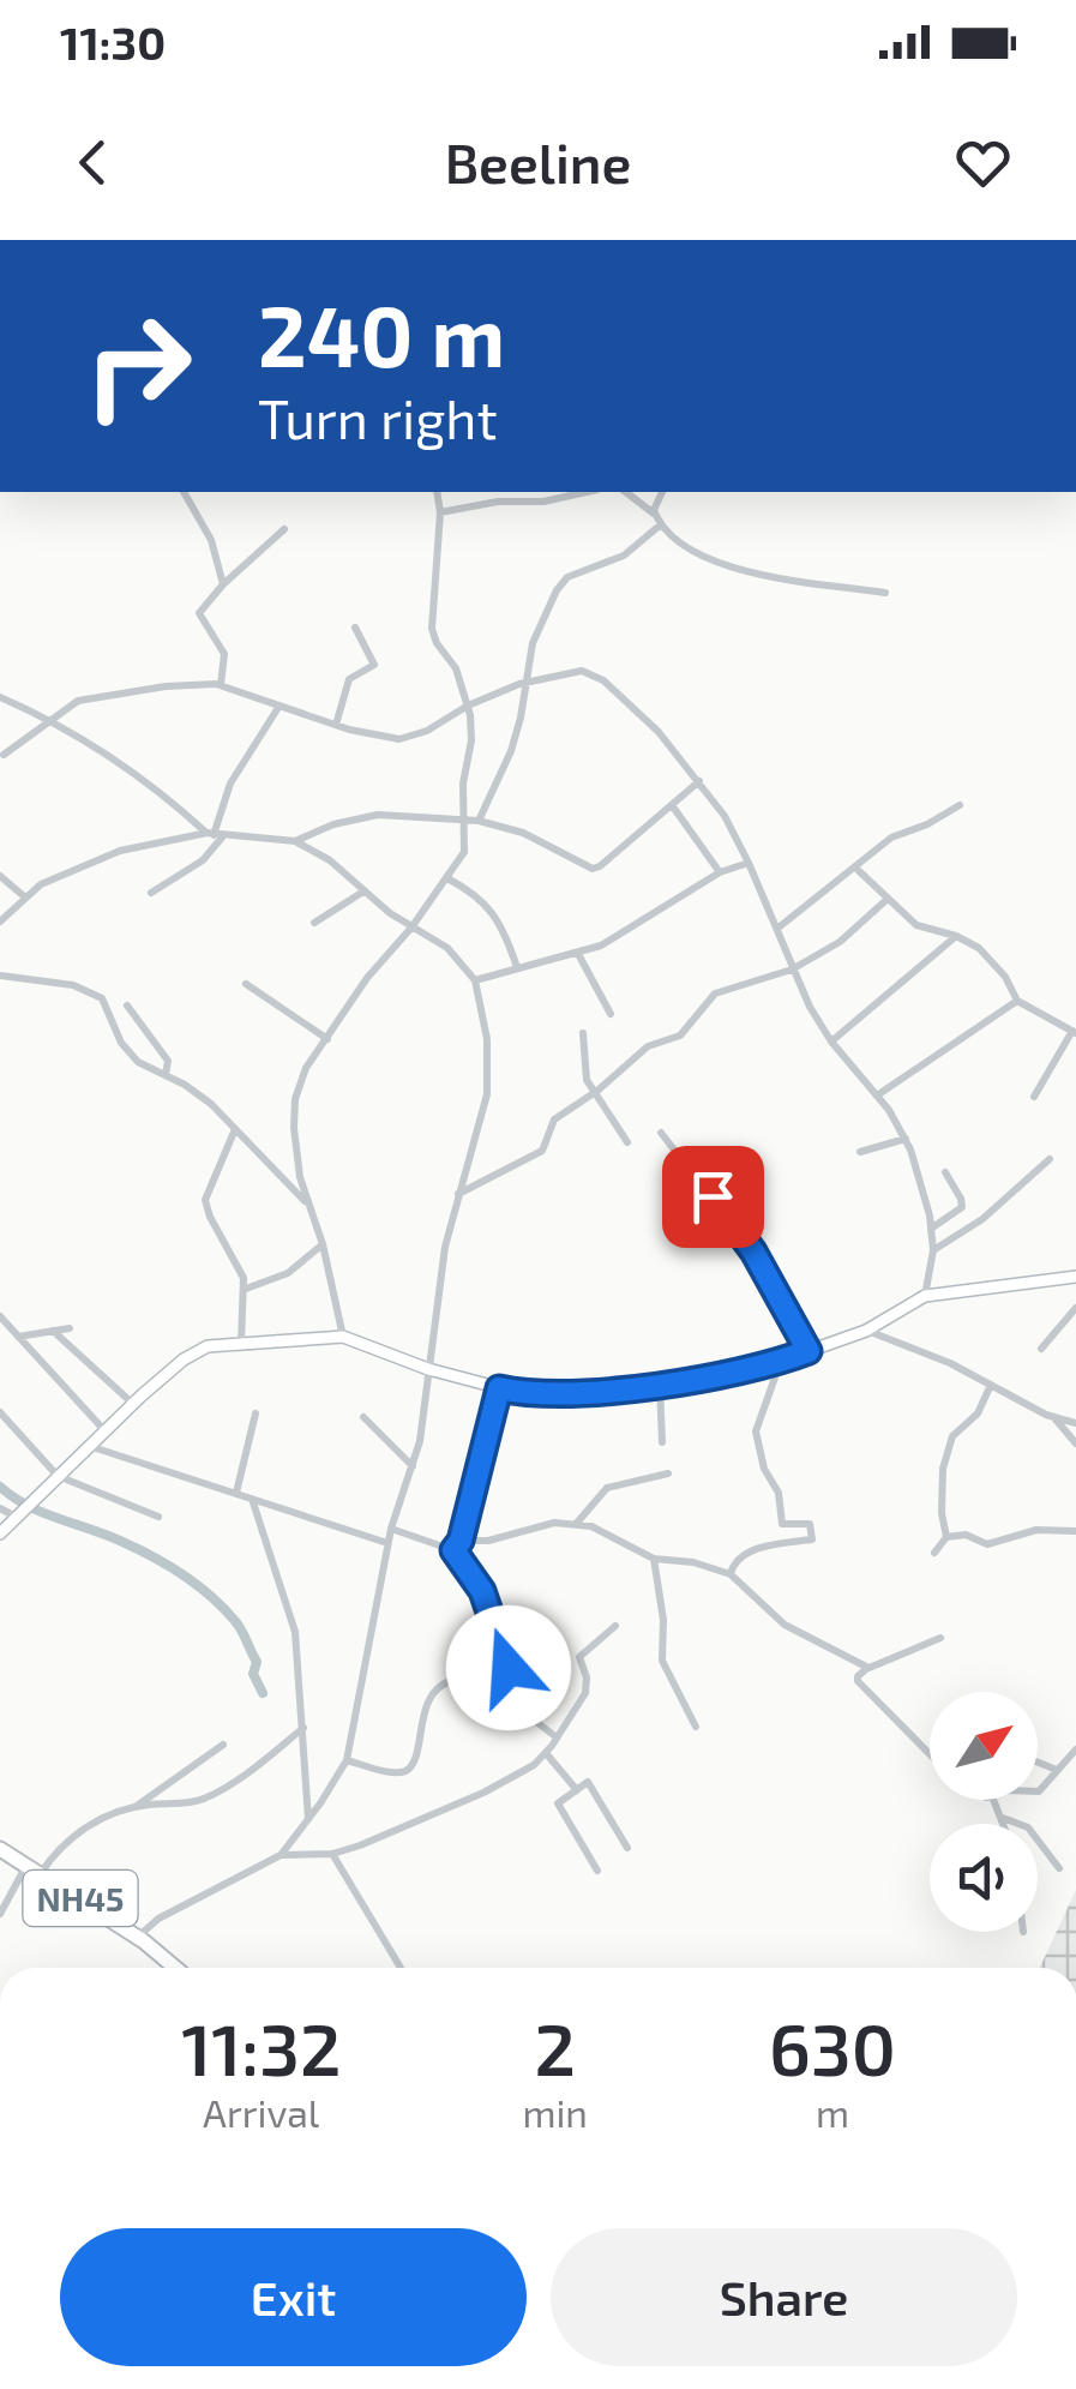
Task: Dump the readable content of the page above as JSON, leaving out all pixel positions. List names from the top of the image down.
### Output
{
  "streets": {
    "highway": ["NH45"]
  },
  "north": "top right",
  "page": {
    "status": "11:30",
    "header": "Beeline",
    "turn": ["240 m", "Turn right"],
    "eta": [
      "11:32",
      "Arrival",
      "2",
      "min",
      "630",
      "m"
    ],
    "buttons": ["Exit", "Share"]
  }
}
